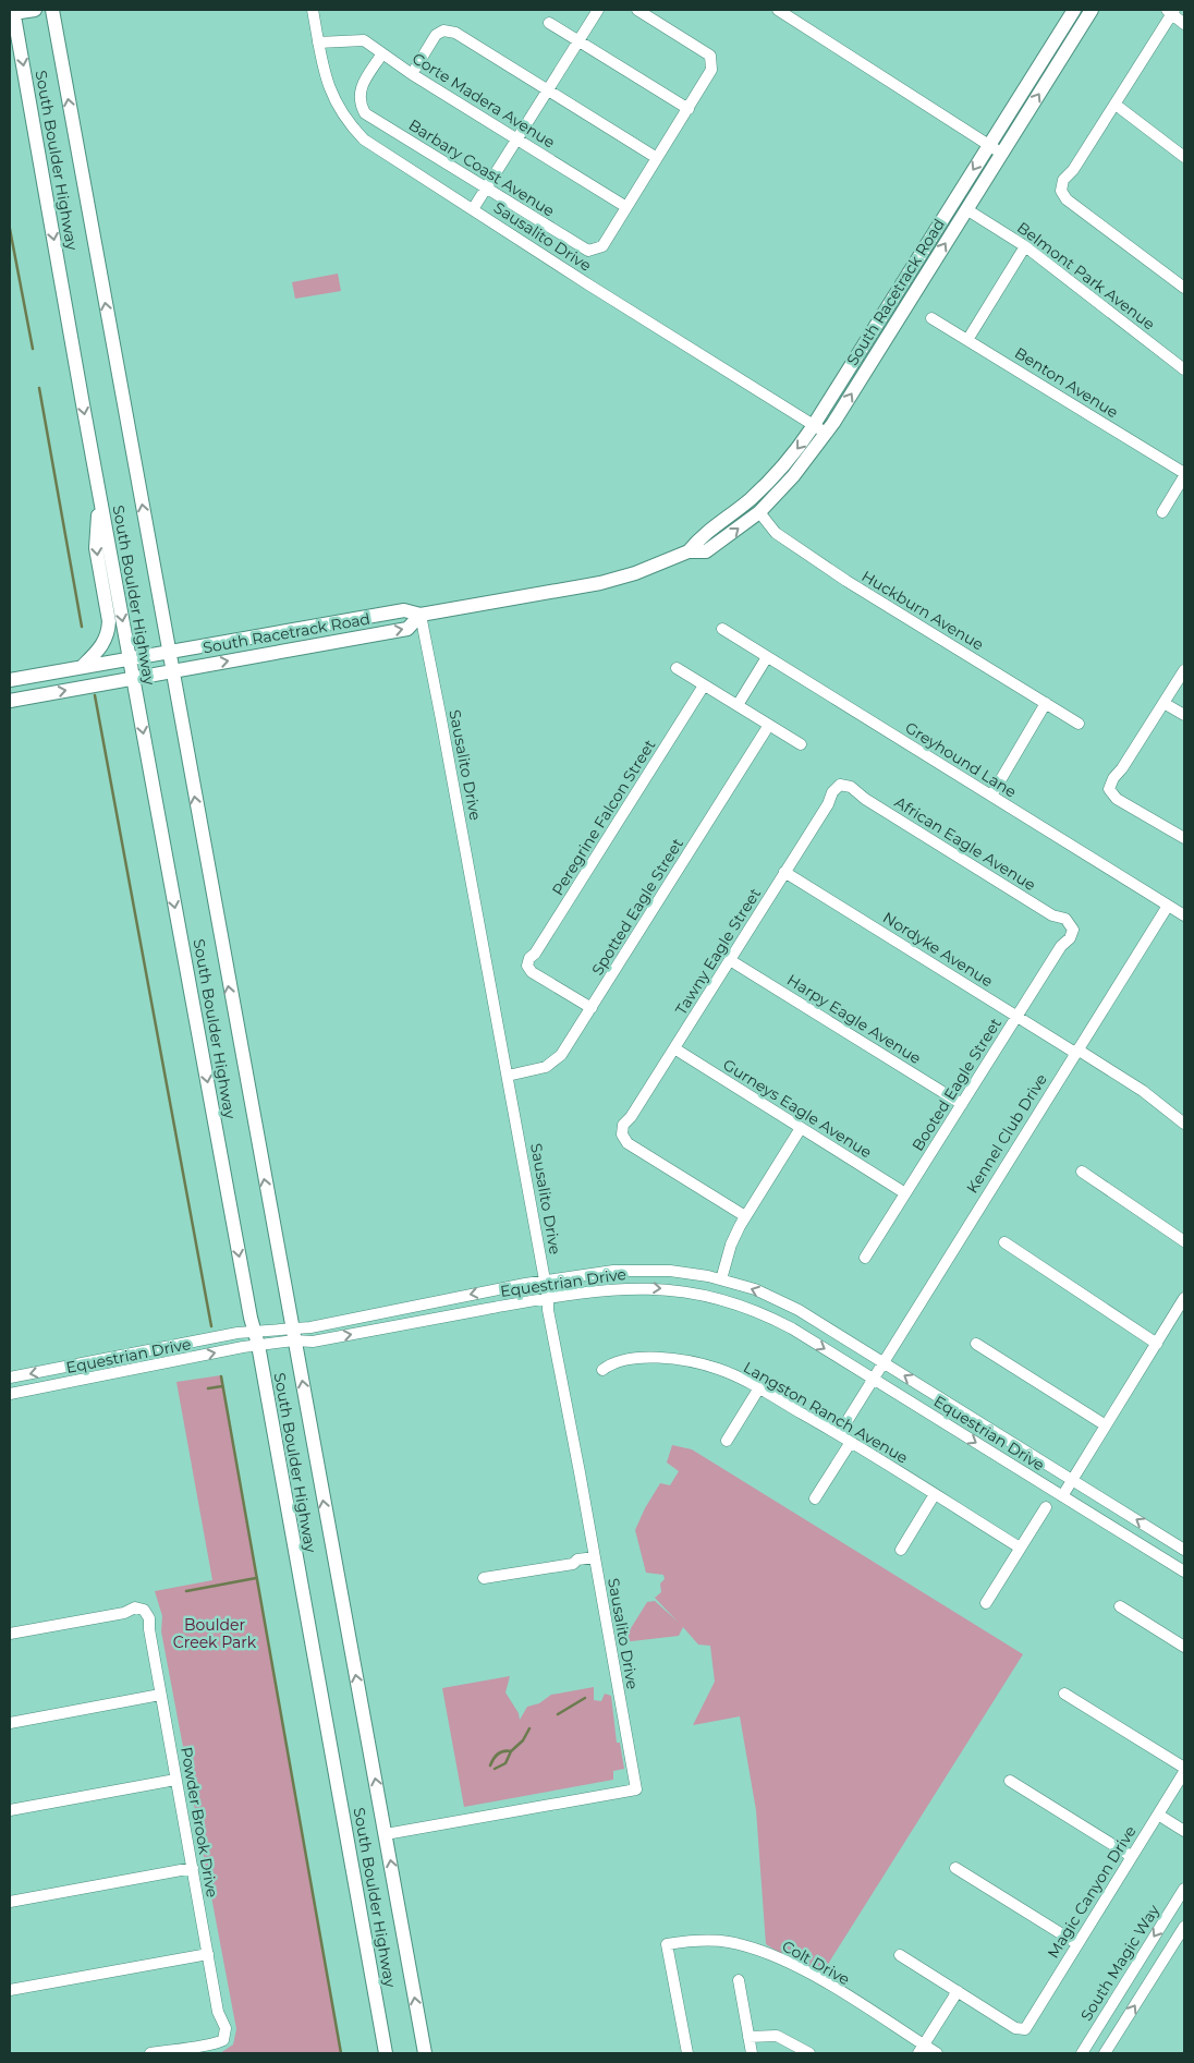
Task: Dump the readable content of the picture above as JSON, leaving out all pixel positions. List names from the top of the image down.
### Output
{
  "streets": {
    "main road": ["South Boulder Highway", "South Racetrack Road"],
    "street": [
      "Corte Madera Avenue",
      "Barbary Coast Avenue",
      "Sausalito Drive",
      "Belmont Park Avenue",
      "Benton Avenue",
      "Huckburn Avenue",
      "Greyhound Lane",
      "Peregrine Falcon Street",
      "African Eagle Avenue",
      "Spotted Eagle Street",
      "Nordyke Avenue",
      "Tawny Eagle Street",
      "Harpy Eagle Avenue",
      "Booted Eagle Street",
      "Gurneys Eagle Avenue",
      "Kennel Club Drive",
      "Equestrian Drive",
      "Langston Ranch Avenue",
      "Powder Brook Drive",
      "Magic Canyon Drive",
      "Colt Drive",
      "South Magic Way"
    ]
  },
  "crossings": [
    ["Corte Madera Avenue", "Barbary Coast Avenue"],
    ["Corte Madera Avenue", "Sausalito Drive"],
    ["South Boulder Highway", "Sausalito Drive"],
    ["South Boulder Highway", "South Racetrack Road"],
    ["South Boulder Highway", "Equestrian Drive"],
    ["Sausalito Drive", "South Racetrack Road"],
    ["Sausalito Drive", "Spotted Eagle Street"],
    ["Sausalito Drive", "Equestrian Drive"],
    ["Belmont Park Avenue", "South Racetrack Road"],
    ["South Racetrack Road", "Huckburn Avenue"],
    ["Greyhound Lane", "Kennel Club Drive"],
    ["Peregrine Falcon Street", "Spotted Eagle Street"],
    ["African Eagle Avenue", "Tawny Eagle Street"],
    ["African Eagle Avenue", "Booted Eagle Street"],
    ["Nordyke Avenue", "Tawny Eagle Street"],
    ["Nordyke Avenue", "Booted Eagle Street"],
    ["Nordyke Avenue", "Kennel Club Drive"],
    ["Tawny Eagle Street", "Harpy Eagle Avenue"],
    ["Tawny Eagle Street", "Gurneys Eagle Avenue"],
    ["Harpy Eagle Avenue", "Booted Eagle Street"],
    ["Booted Eagle Street", "Gurneys Eagle Avenue"],
    ["Kennel Club Drive", "Equestrian Drive"],
    ["Kennel Club Drive", "Langston Ranch Avenue"]
  ],
  "parks": ["Boulder Creek Park"]
}
